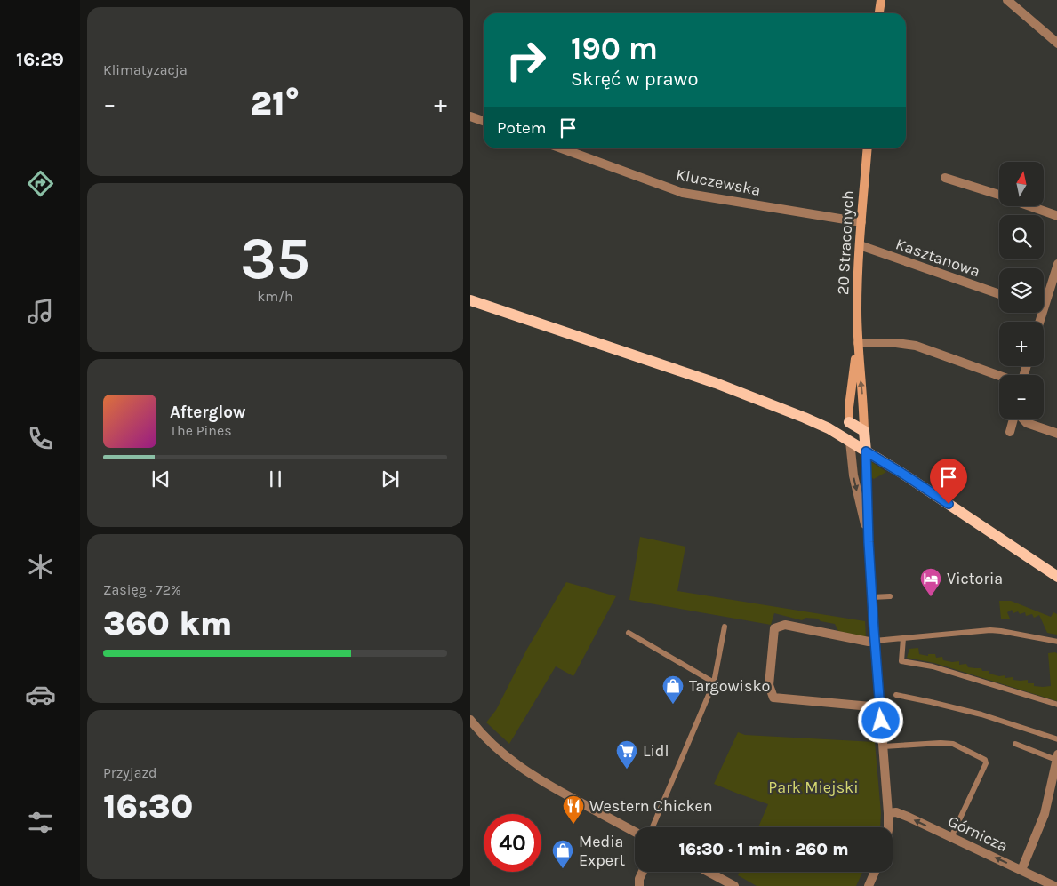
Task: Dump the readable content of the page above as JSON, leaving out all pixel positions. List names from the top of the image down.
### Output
{
  "streets": {
    "main road": ["20 Straconych"],
    "street": ["Kluczewska", "Kasztanowa", "Górnicza"]
  },
  "crossings": [
    ["Kluczewska", "20 Straconych"],
    ["20 Straconych", "Kasztanowa"]
  ],
  "one_way": ["Górnicza"],
  "parks": ["Park Miejski"],
  "places": {
    "hotel": ["Victoria"],
    "shop": ["Targowisko", "Media Expert"],
    "supermarket": ["Lidl"],
    "restaurant": ["Western Chicken"]
  },
  "north": "top",
  "page": {
    "tabs": "16:29",
    "tile": [
      "Klimatyzacja",
      ["35", "km/h"],
      ["Zasięg · 72%", "360 km"],
      ["Przyjazd", "16:30"]
    ],
    "turn": ["190 m", "Skręć w prawo"],
    "heat": ["−", "21°", "+"],
    "then": "Potem",
    "map_buttons": ["+", "−"],
    "song": ["Afterglow", "The Pines"],
    "limit": "40",
    "trip": "16:30 · 1 min · 260 m"
  }
}
